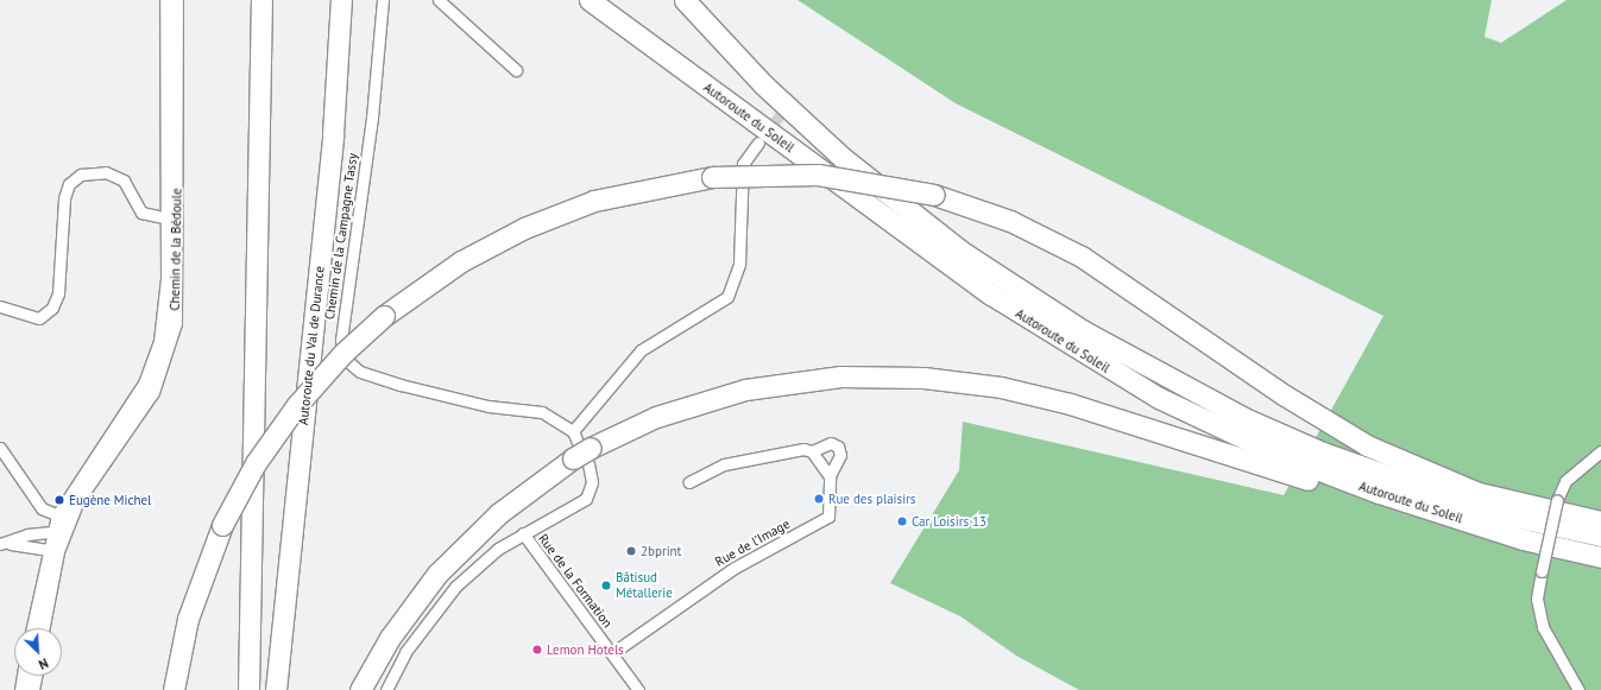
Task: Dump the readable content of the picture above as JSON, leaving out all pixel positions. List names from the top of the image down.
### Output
{
  "streets": {
    "highway": ["Autoroute du Soleil", "Autoroute du Val de Durance"],
    "street": [
      "Chemin de la Campagne Tassy",
      "Chemin de la Bédoule",
      "Rue de l’Image",
      "Rue de la Formation"
    ]
  },
  "crossings": [
    ["Rue de l’Image", "Rue de la Formation"]
  ],
  "places": [
    "Rue des plaisirs",
    "Eugène Michel",
    "Car Loisirs 13",
    "2bprint",
    "Bâtisud Métallerie",
    "Lemon Hotels"
  ],
  "north": "bottom right"
}
